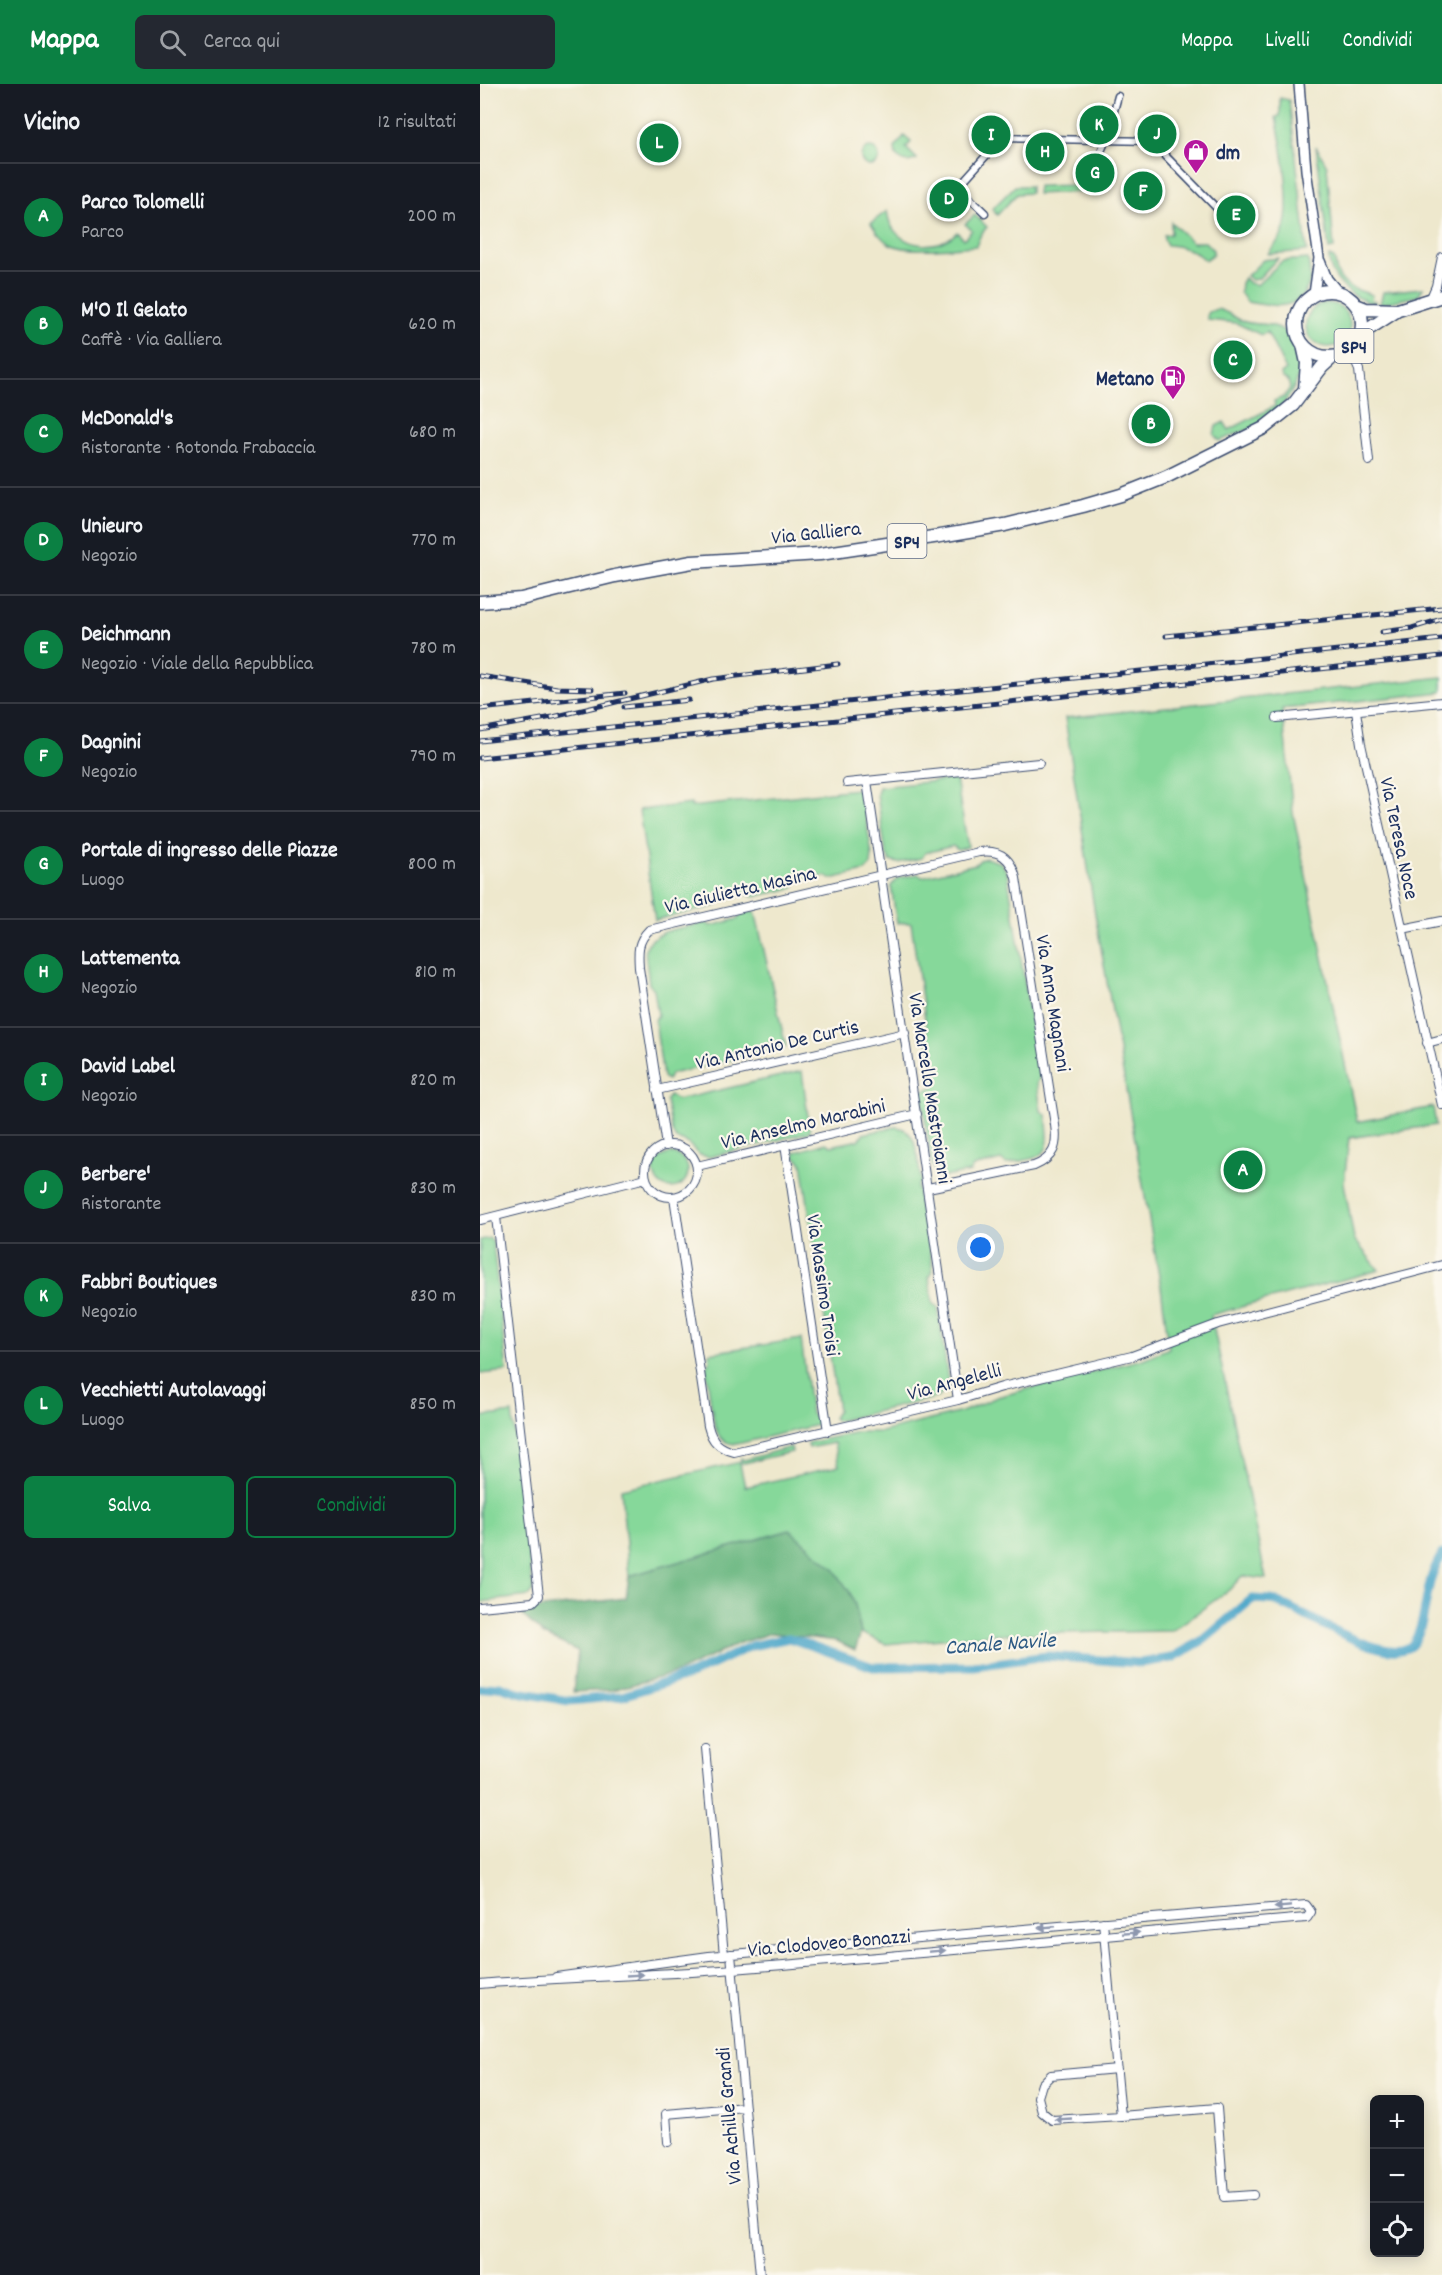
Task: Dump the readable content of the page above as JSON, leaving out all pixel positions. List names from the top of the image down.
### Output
{
  "streets": {
    "main road": ["SP4", "Via Galliera"],
    "street": [
      "Via Teresa Noce",
      "Via Giulietta Masina",
      "Via Anna Magnani",
      "Via Antonio De Curtis",
      "Via Marcello Mastroianni",
      "Via Anselmo Marabini",
      "Via Massimo Troisi",
      "Via Angelelli",
      "Via Clodoveo Bonazzi",
      "Via Achille Grandi"
    ]
  },
  "crossings": [
    ["SP4", "Via Galliera"],
    ["Via Giulietta Masina", "Via Anna Magnani"],
    ["Via Giulietta Masina", "Via Antonio De Curtis"],
    ["Via Giulietta Masina", "Via Marcello Mastroianni"],
    ["Via Giulietta Masina", "Via Anselmo Marabini"],
    ["Via Giulietta Masina", "Via Angelelli"],
    ["Via Anna Magnani", "Via Marcello Mastroianni"],
    ["Via Antonio De Curtis", "Via Marcello Mastroianni"],
    ["Via Marcello Mastroianni", "Via Anselmo Marabini"],
    ["Via Marcello Mastroianni", "Via Angelelli"],
    ["Via Anselmo Marabini", "Via Massimo Troisi"],
    ["Via Anselmo Marabini", "Via Angelelli"],
    ["Via Massimo Troisi", "Via Angelelli"],
    ["Via Clodoveo Bonazzi", "Via Achille Grandi"]
  ],
  "water": ["Canale Navile"],
  "places": {
    "shop": ["dm"],
    "fuel station": ["Metano"]
  },
  "page": {
    "header": "Mappa",
    "search": "Cerca qui",
    "nav": ["Mappa", "Livelli", "Condividi"],
    "heading": ["Vicino", "12 risultati"],
    "pins": [
      "K",
      "J",
      "I",
      "L",
      "H",
      "G",
      "F",
      "D",
      "E",
      "C",
      "B",
      "A"
    ],
    "list": [
      {
        "mark": "A",
        "name": "Parco Tolomelli",
        "note": "Parco",
        "value": "200 m"
      },
      {
        "mark": "B",
        "name": "M'O Il Gelato",
        "note": "Caffè · Via Galliera",
        "value": "620 m"
      },
      {
        "mark": "C",
        "name": "McDonald's",
        "note": "Ristorante · Rotonda Frabaccia",
        "value": "680 m"
      },
      {
        "mark": "D",
        "name": "Unieuro",
        "note": "Negozio",
        "value": "770 m"
      },
      {
        "mark": "E",
        "name": "Deichmann",
        "note": "Negozio · Viale della Repubblica",
        "value": "780 m"
      },
      {
        "mark": "F",
        "name": "Dagnini",
        "note": "Negozio",
        "value": "790 m"
      },
      {
        "mark": "G",
        "name": "Portale di ingresso delle Piazze",
        "note": "Luogo",
        "value": "800 m"
      },
      {
        "mark": "H",
        "name": "Lattementa",
        "note": "Negozio",
        "value": "810 m"
      },
      {
        "mark": "I",
        "name": "David Label",
        "note": "Negozio",
        "value": "820 m"
      },
      {
        "mark": "J",
        "name": "Berbere'",
        "note": "Ristorante",
        "value": "830 m"
      },
      {
        "mark": "K",
        "name": "Fabbri Boutiques",
        "note": "Negozio",
        "value": "830 m"
      },
      {
        "mark": "L",
        "name": "Vecchietti Autolavaggi",
        "note": "Luogo",
        "value": "850 m"
      }
    ],
    "buttons": ["Salva", "Condividi"],
    "map_buttons": ["+", "−"]
  }
}
